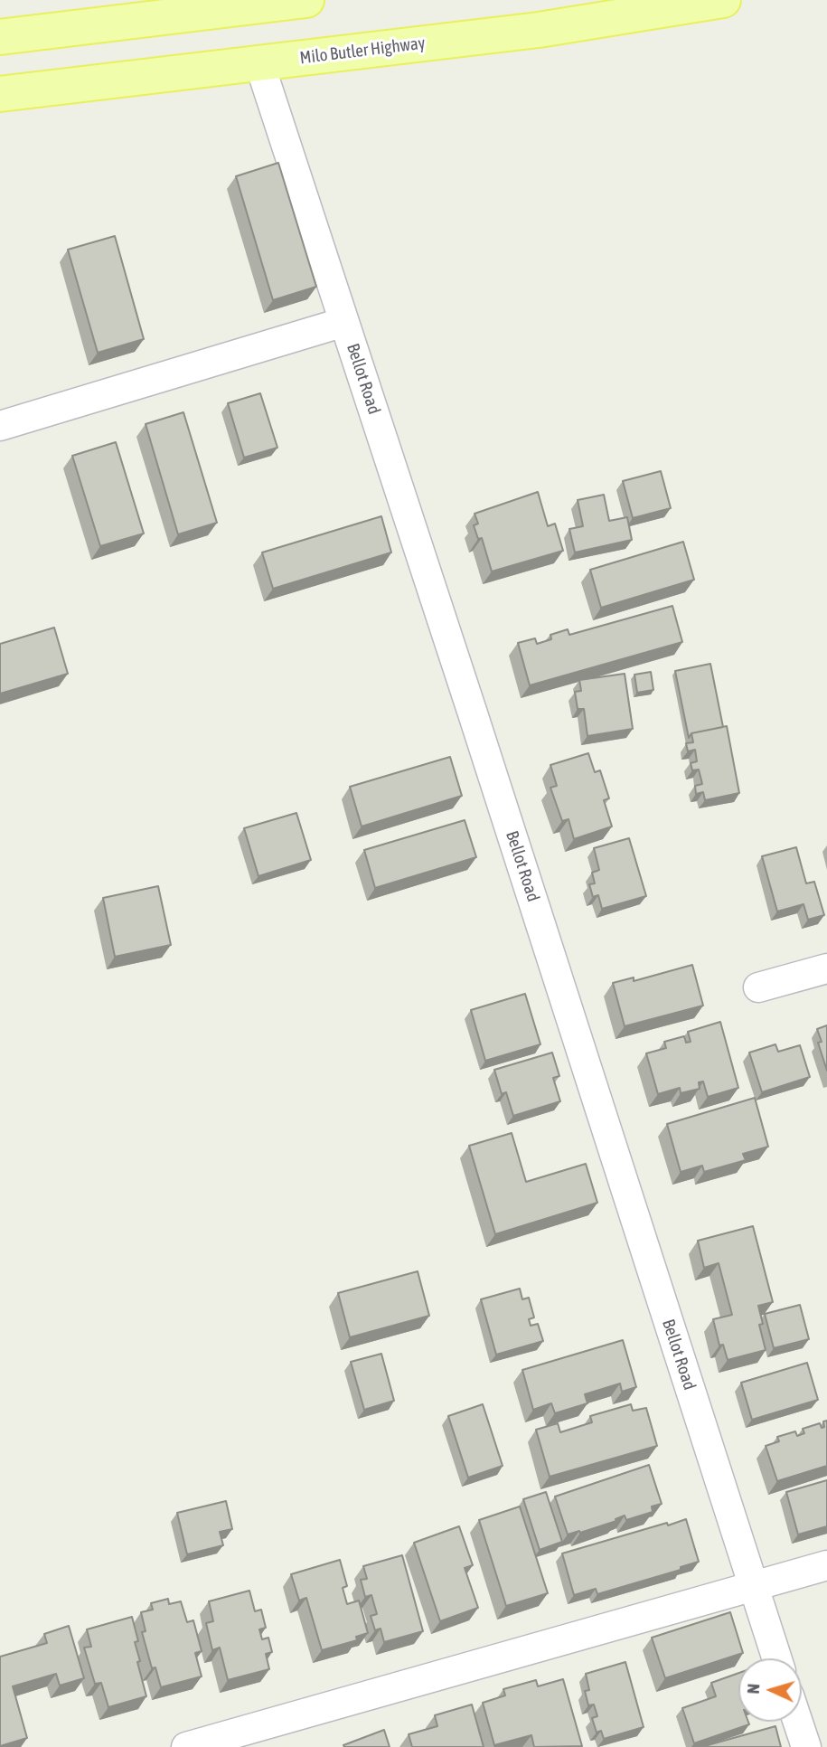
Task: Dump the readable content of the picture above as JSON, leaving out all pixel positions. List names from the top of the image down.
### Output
{
  "streets": {
    "main road": ["Milo Butler Highway"],
    "street": ["Bellot Road"]
  },
  "crossings": [
    ["Milo Butler Highway", "Bellot Road"]
  ],
  "north": "left"
}
